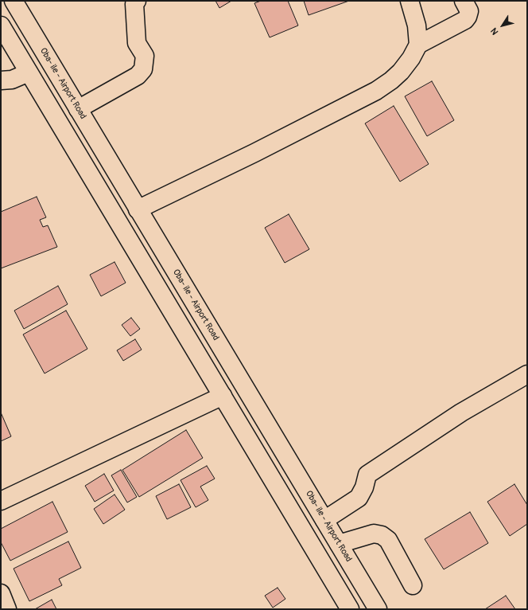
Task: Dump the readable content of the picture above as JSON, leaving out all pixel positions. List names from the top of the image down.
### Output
{
  "streets": {
    "main road": ["Oba- ile - Airport Road"]
  },
  "north": "bottom left"
}
